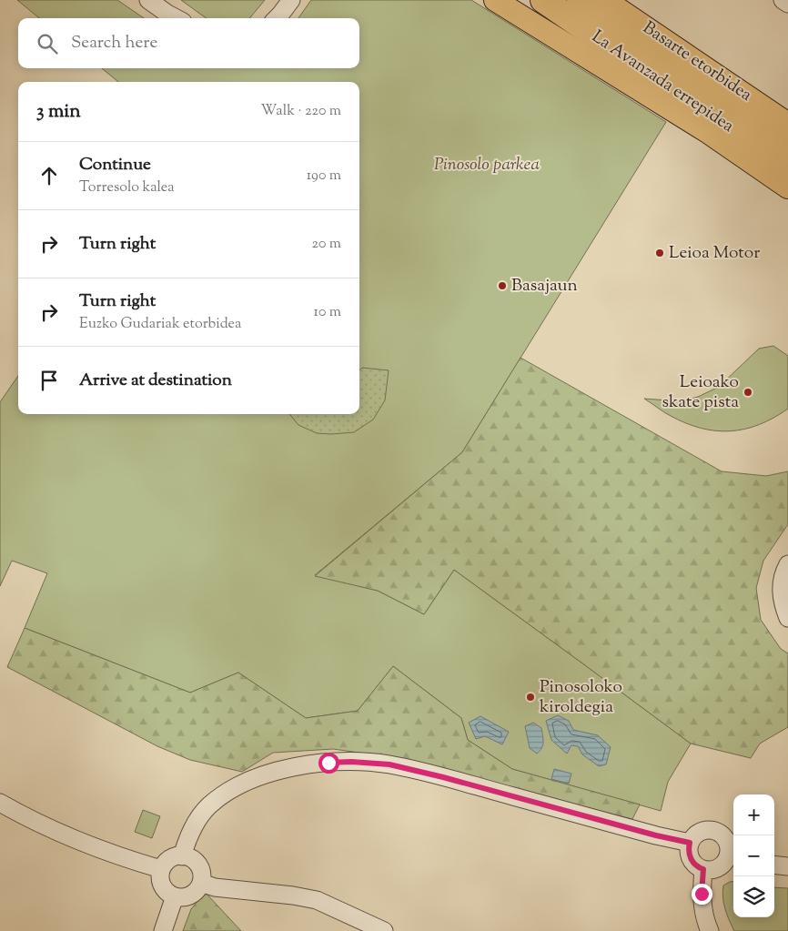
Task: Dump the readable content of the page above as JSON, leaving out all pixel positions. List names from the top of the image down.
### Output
{
  "streets": {
    "highway": ["La Avanzada errepidea"],
    "main road": ["Basarte etorbidea"]
  },
  "parks": ["Pinosolo parkea"],
  "places": [
    "Leioa Motor",
    "Basajaun",
    "Leioako skate pista",
    "Pinosoloko kiroldegia"
  ],
  "page": {
    "search": "Search here",
    "heading": ["3 min", "Walk · 220 m"],
    "list": [
      ["Continue", "Torresolo kalea", "190 m"],
      ["Turn right", "20 m"],
      ["Turn right", "Euzko Gudariak etorbidea", "10 m"],
      "Arrive at destination"
    ],
    "map_buttons": ["+", "−"]
  }
}
